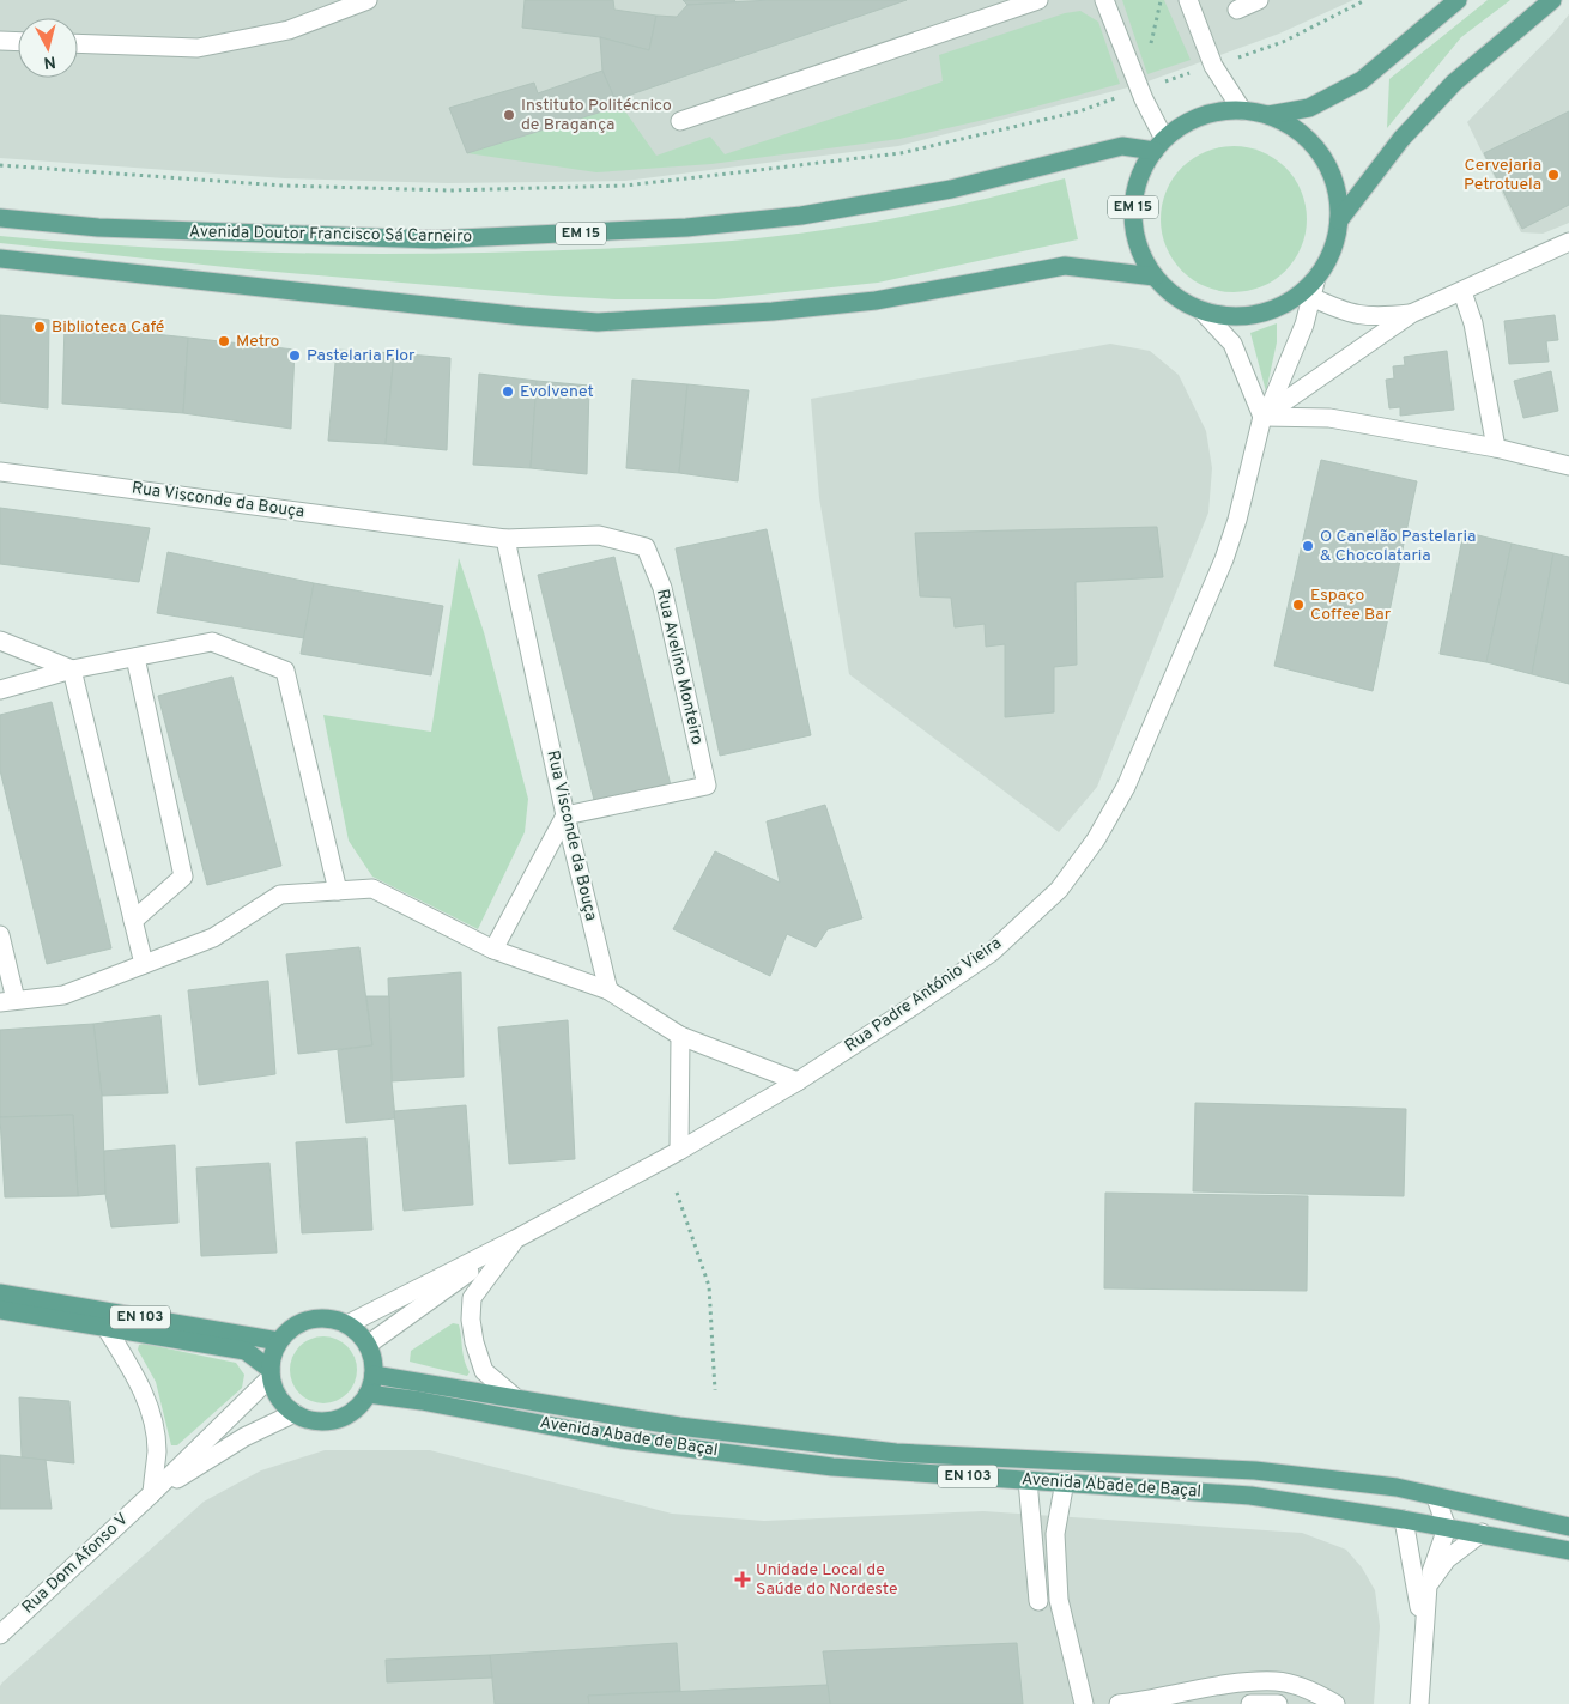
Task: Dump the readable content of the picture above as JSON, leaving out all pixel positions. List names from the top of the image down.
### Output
{
  "streets": {
    "main road": [
      "EM 15",
      "Avenida Doutor Francisco Sá Carneiro",
      "EN 103",
      "Avenida Abade de Baçal"
    ],
    "street": [
      "Rua Visconde da Bouça",
      "Rua Avelino Monteiro",
      "Rua Padre António Vieira",
      "Rua Dom Afonso V"
    ]
  },
  "crossings": [
    ["EM 15", "Avenida Doutor Francisco Sá Carneiro"],
    ["EM 15", "Rua Padre António Vieira"],
    ["Avenida Doutor Francisco Sá Carneiro", "Rua Padre António Vieira"],
    ["Rua Visconde da Bouça", "Rua Avelino Monteiro"],
    ["EN 103", "Avenida Abade de Baçal"]
  ],
  "places": {
    "other": [
      "Instituto Politécnico de Bragança",
      "Cervejaria Petrotuela",
      "Biblioteca Café",
      "Metro",
      "Pastelaria Flor",
      "Evolvenet",
      "O Canelão Pastelaria & Chocolataria",
      "Espaço Coffee Bar"
    ],
    "health": ["Unidade Local de Saúde do Nordeste"]
  },
  "north": "bottom"
}
